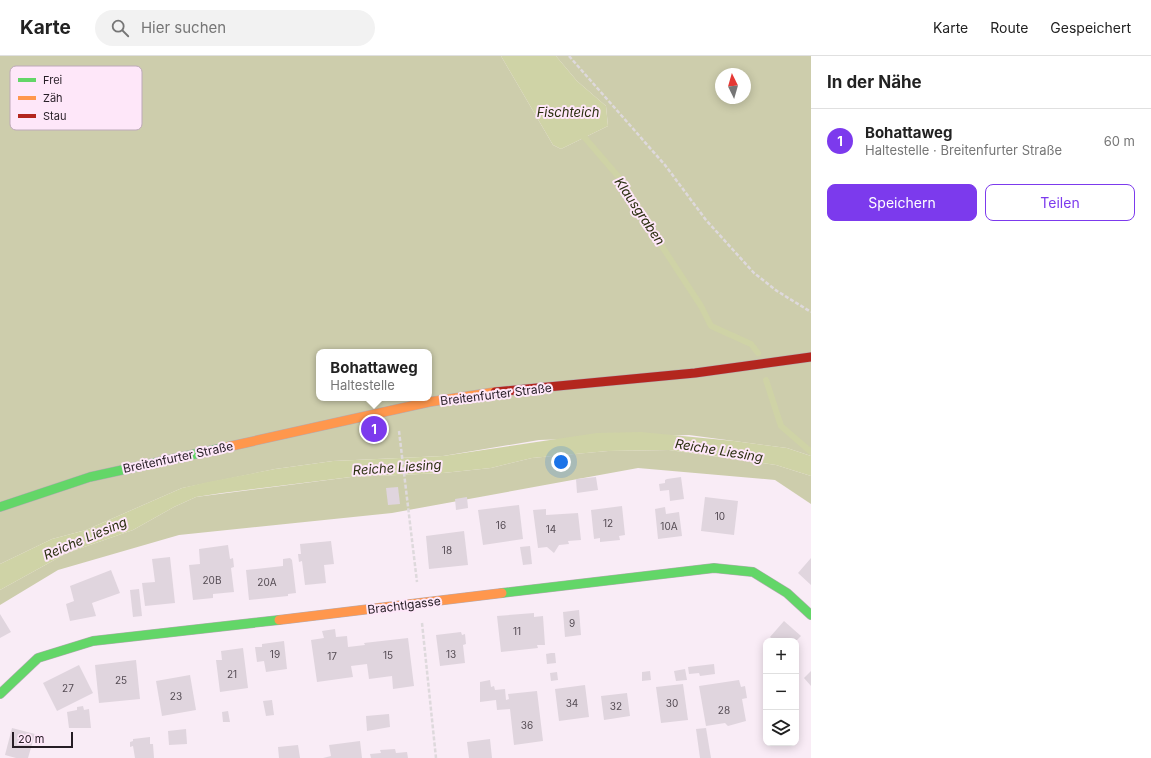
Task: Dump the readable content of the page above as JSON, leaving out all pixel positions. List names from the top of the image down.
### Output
{
  "streets": {
    "street": ["Breitenfurter Straße", "Brachtlgasse"]
  },
  "water": ["Fischteich", "Klausgraben", "Reiche Liesing"],
  "house_numbers": [
    "10",
    "12",
    "16",
    "10A",
    "14",
    "18",
    "20B",
    "20A",
    "9",
    "11",
    "19",
    "13",
    "15",
    "17",
    "21",
    "25",
    "27",
    "23",
    "34",
    "30",
    "32",
    "28",
    "36"
  ],
  "legend": ["Frei", "Zäh", "Stau"],
  "scale_bar": "20 m",
  "north": "top",
  "page": {
    "header": "Karte",
    "search": "Hier suchen",
    "nav": ["Karte", "Route", "Gespeichert"],
    "heading": "In der Nähe",
    "list": [
      {
        "mark": "1",
        "name": "Bohattaweg",
        "note": "Haltestelle · Breitenfurter Straße",
        "value": "60 m"
      }
    ],
    "buttons": ["Speichern", "Teilen"],
    "popup": ["Bohattaweg", "Haltestelle"],
    "pins": "1",
    "map_buttons": ["+", "−"],
    "scale": "20 m"
  }
}
